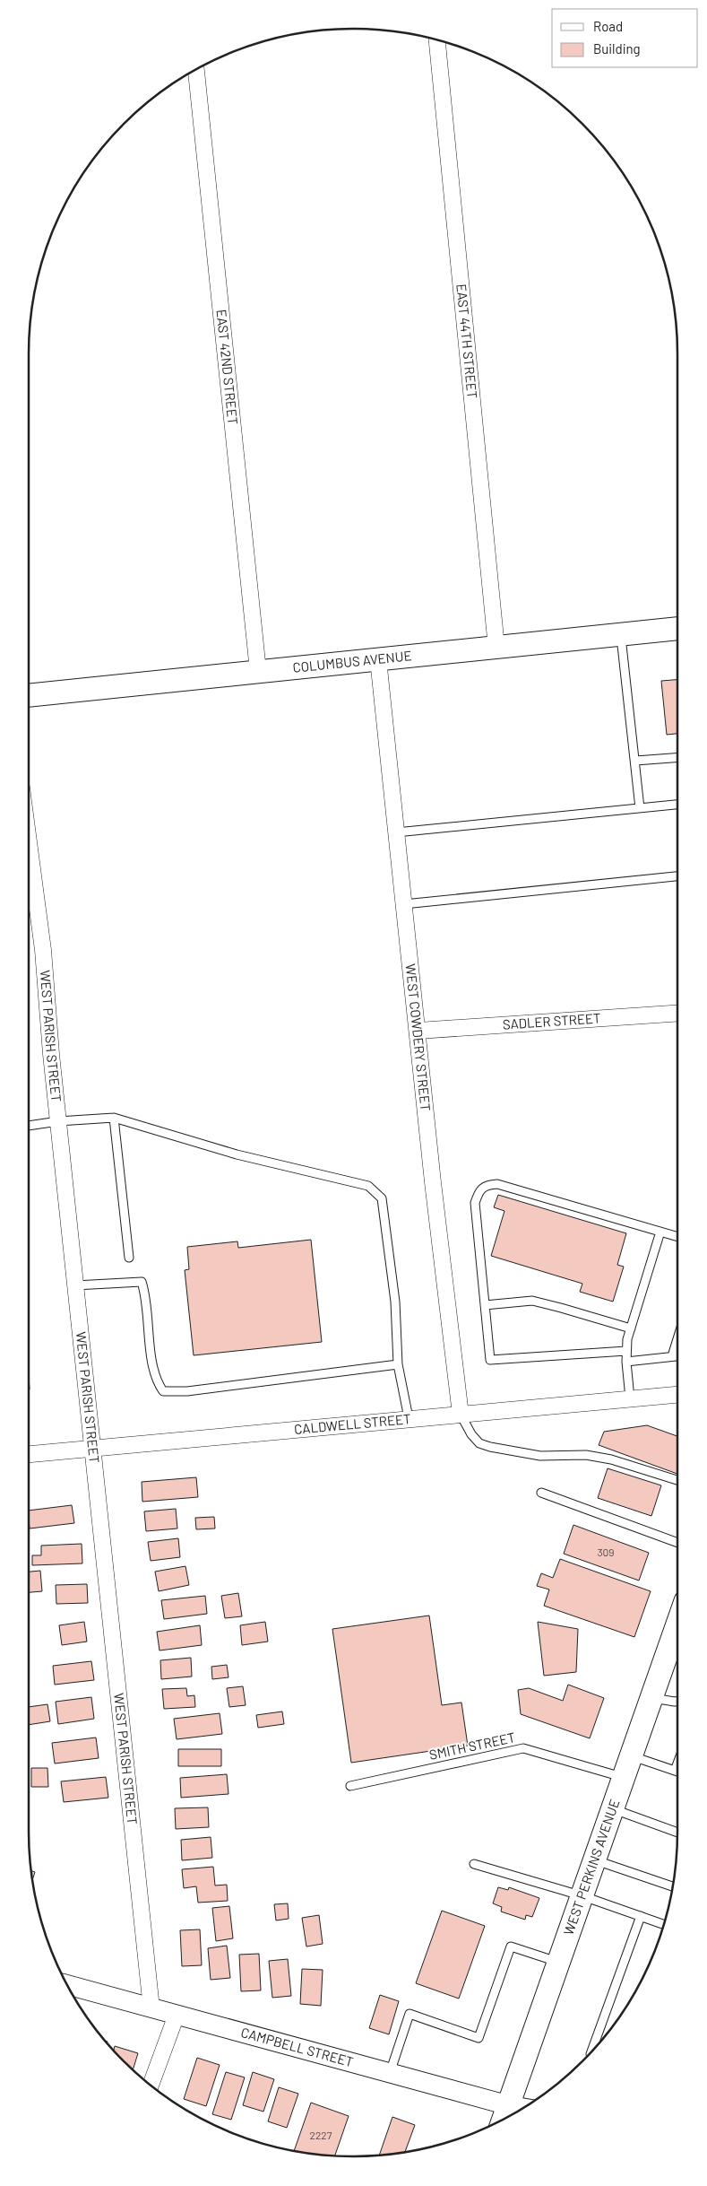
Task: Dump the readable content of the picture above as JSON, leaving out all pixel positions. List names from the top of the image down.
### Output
{
  "streets": {
    "main road": ["COLUMBUS AVENUE", "WEST PERKINS AVENUE"],
    "street": [
      "EAST 44TH STREET",
      "EAST 42ND STREET",
      "SADLER STREET",
      "WEST PARISH STREET",
      "WEST COWDERY STREET",
      "CALDWELL STREET",
      "CAMPBELL STREET"
    ],
    "lane": ["SMITH STREET"]
  },
  "crossings": [
    ["EAST 44TH STREET", "COLUMBUS AVENUE"],
    ["EAST 42ND STREET", "COLUMBUS AVENUE"],
    ["COLUMBUS AVENUE", "WEST COWDERY STREET"],
    ["SADLER STREET", "WEST COWDERY STREET"],
    ["WEST PARISH STREET", "CALDWELL STREET"],
    ["WEST PARISH STREET", "CAMPBELL STREET"],
    ["WEST COWDERY STREET", "CALDWELL STREET"],
    ["SMITH STREET", "WEST PERKINS AVENUE"],
    ["WEST PERKINS AVENUE", "CAMPBELL STREET"]
  ],
  "house_numbers": ["309", "2227"],
  "legend": ["Road", "Building"]
}
